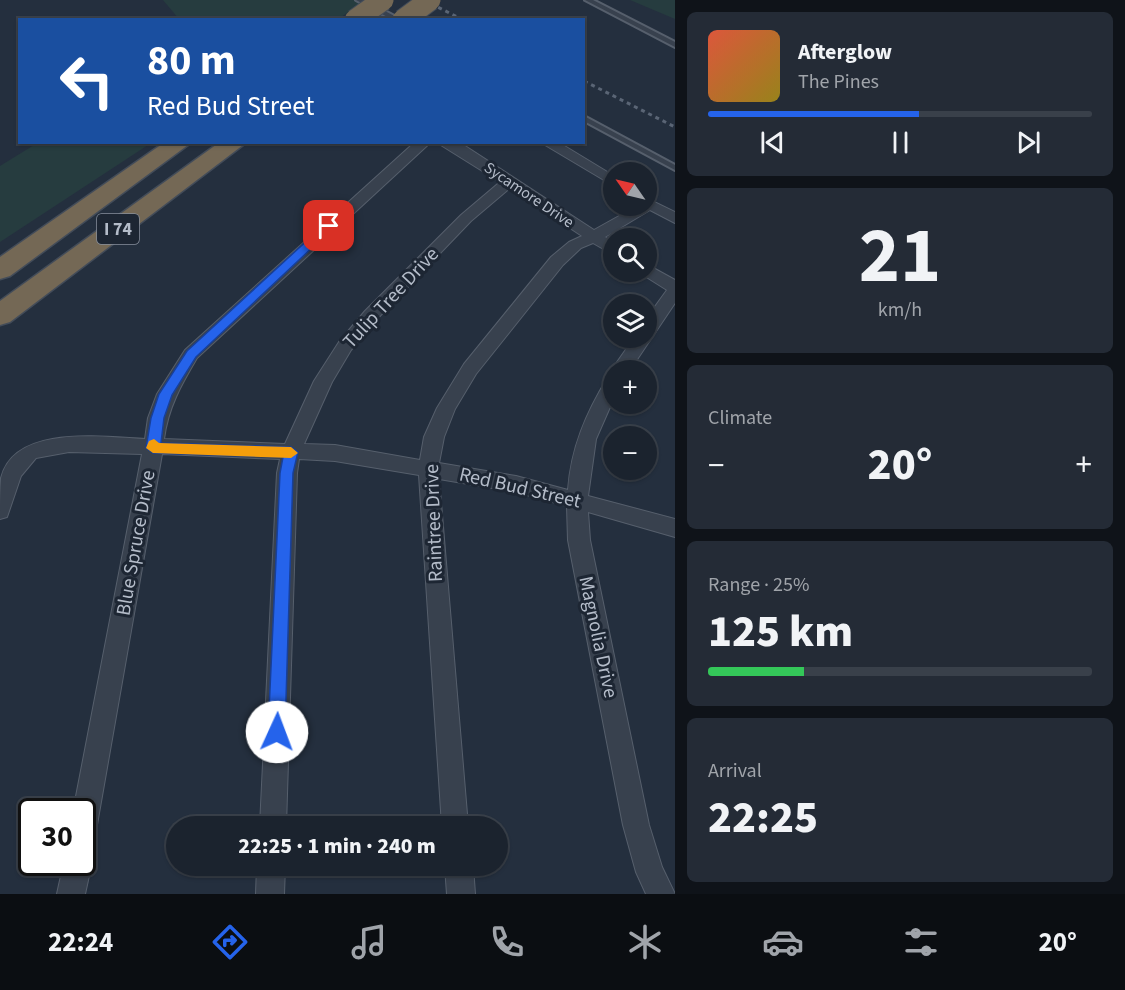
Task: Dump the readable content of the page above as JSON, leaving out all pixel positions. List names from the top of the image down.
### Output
{
  "streets": {
    "highway": ["I 74"],
    "street": [
      "Sycamore Drive",
      "Tulip Tree Drive",
      "Red Bud Street",
      "Raintree Drive",
      "Blue Spruce Drive",
      "Magnolia Drive"
    ]
  },
  "crossings": [
    ["Sycamore Drive", "Tulip Tree Drive"],
    ["Sycamore Drive", "Raintree Drive"],
    ["Tulip Tree Drive", "Red Bud Street"],
    ["Red Bud Street", "Raintree Drive"],
    ["Red Bud Street", "Blue Spruce Drive"],
    ["Red Bud Street", "Magnolia Drive"]
  ],
  "north": "top left",
  "page": {
    "turn": ["80 m", "Red Bud Street"],
    "song": ["Afterglow", "The Pines"],
    "map_buttons": ["+", "−"],
    "tile": [
      ["21", "km/h"],
      "Climate",
      ["Range · 25%", "125 km"],
      ["Arrival", "22:25"]
    ],
    "heat": ["−", "20°", "+"],
    "limit": "30",
    "trip": "22:25 · 1 min · 240 m",
    "tabs": ["22:24", "20°"]
  }
}
